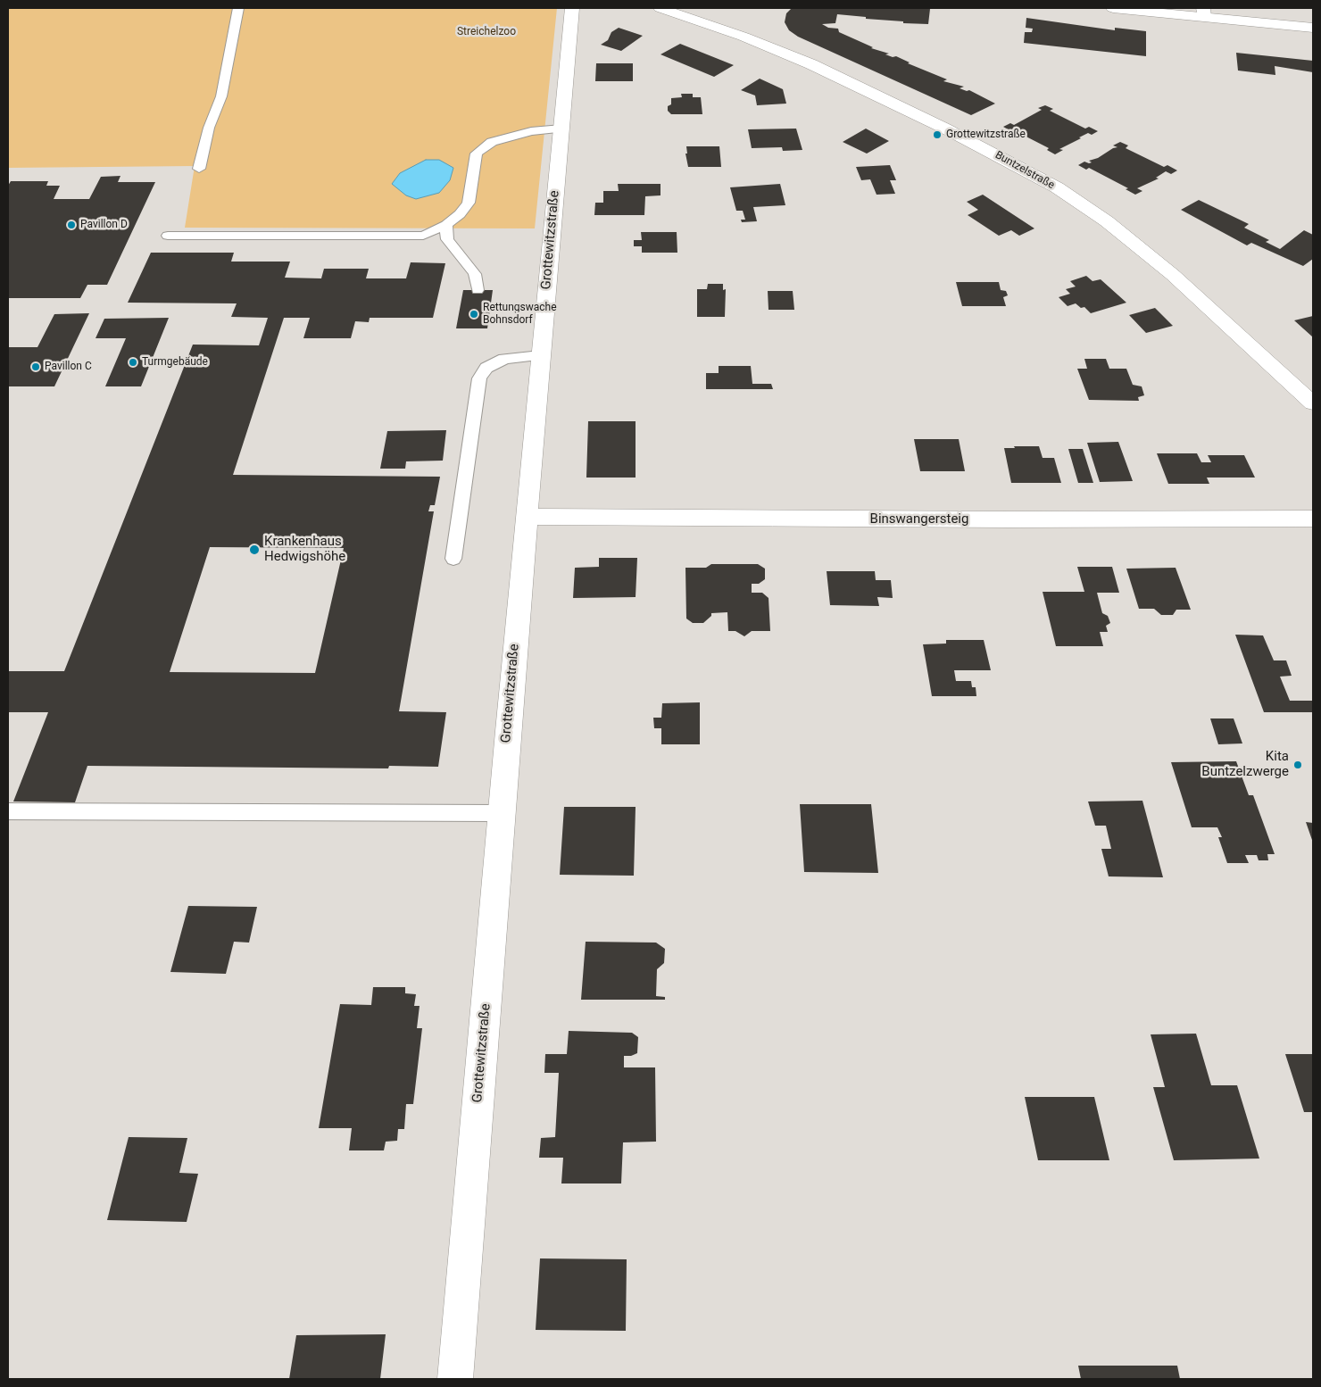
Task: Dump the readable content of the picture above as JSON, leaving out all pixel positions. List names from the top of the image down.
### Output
{
  "streets": {
    "street": ["Buntzelstraße", "Grottewitzstraße", "Binswangersteig"]
  },
  "crossings": [
    ["Grottewitzstraße", "Binswangersteig"]
  ],
  "parks": ["Streichelzoo"],
  "places": [
    "Grottewitzstraße",
    "Pavillon D",
    "Rettungswache Bohnsdorf",
    "Turmgebäude",
    "Pavillon C",
    "Krankenhaus Hedwigshöhe",
    "Kita Buntzelzwerge"
  ]
}
